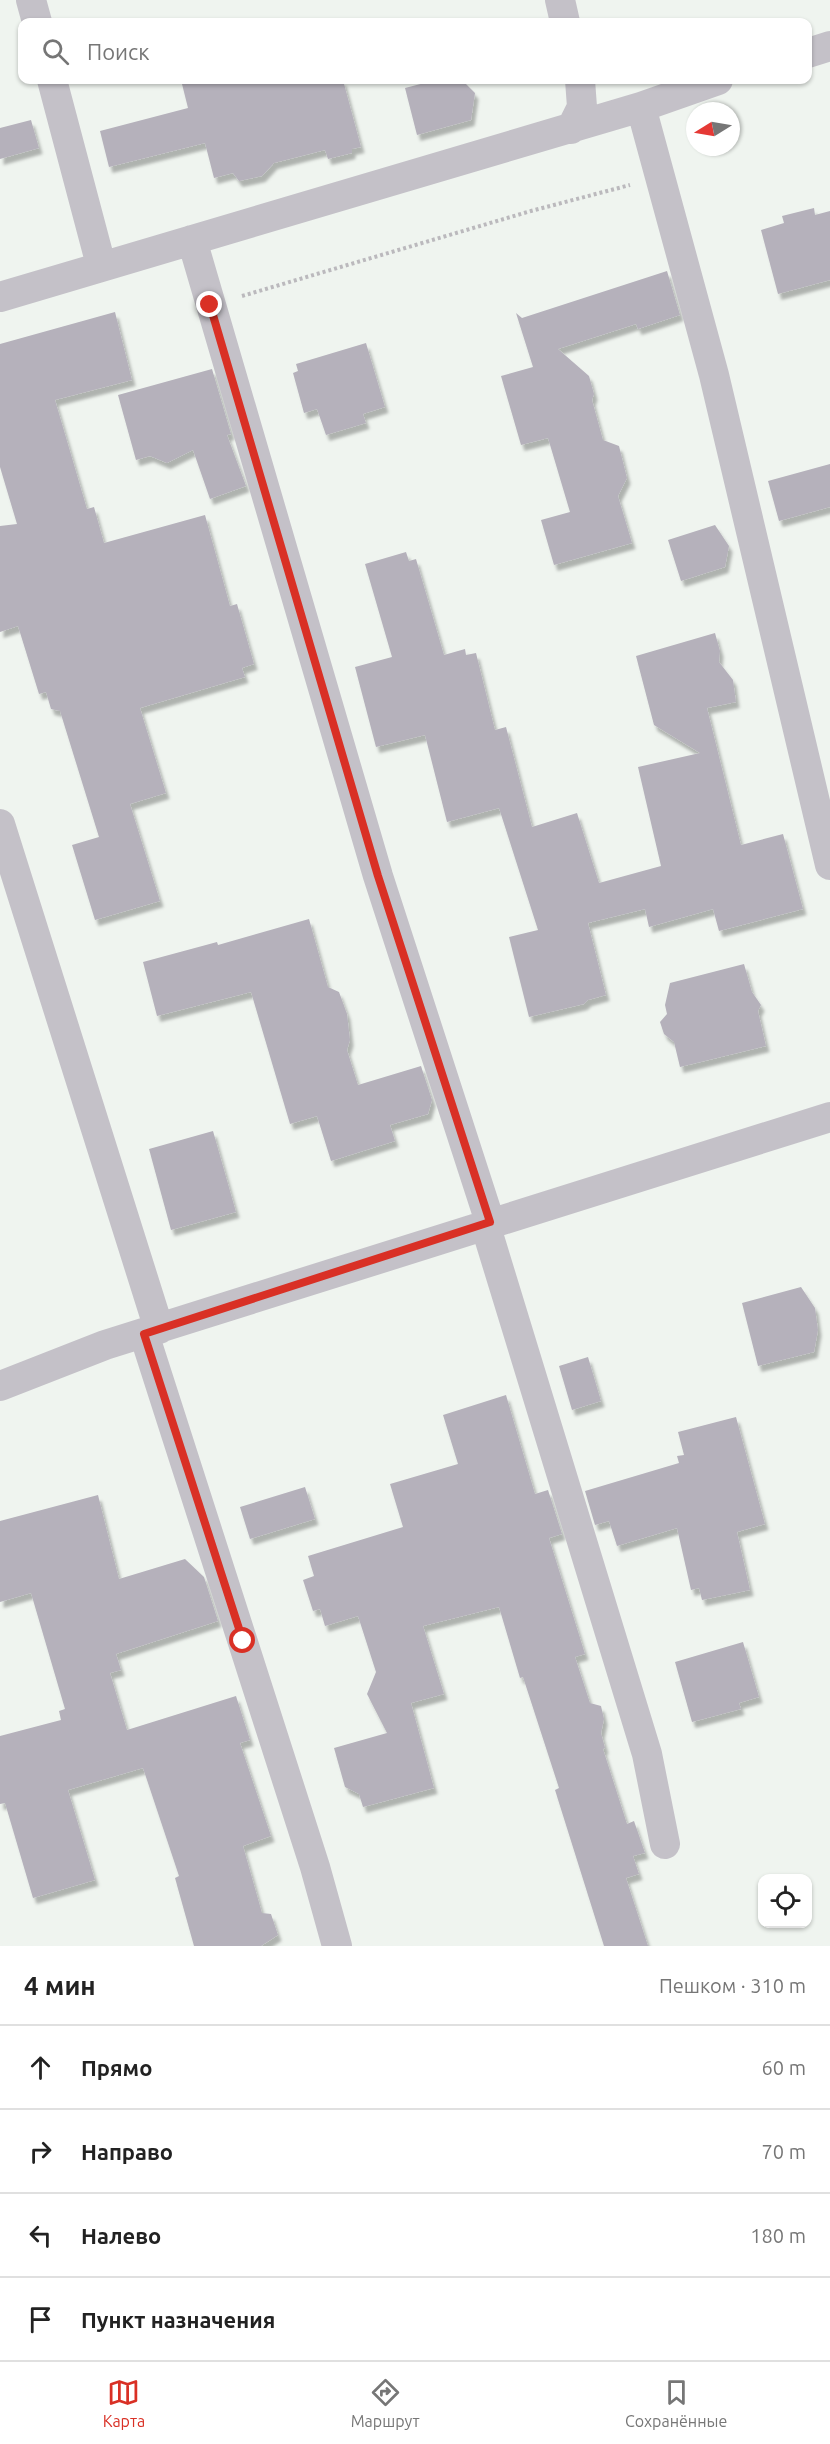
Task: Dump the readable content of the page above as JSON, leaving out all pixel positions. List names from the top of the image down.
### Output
{
  "north": "left",
  "page": {
    "search": "Поиск",
    "heading": ["4 мин", "Пешком · 310 m"],
    "list": [
      ["Прямо", "60 m"],
      ["Направо", "70 m"],
      ["Налево", "180 m"],
      "Пункт назначения"
    ],
    "nav": ["Карта", "Маршрут", "Сохранённые"]
  }
}
